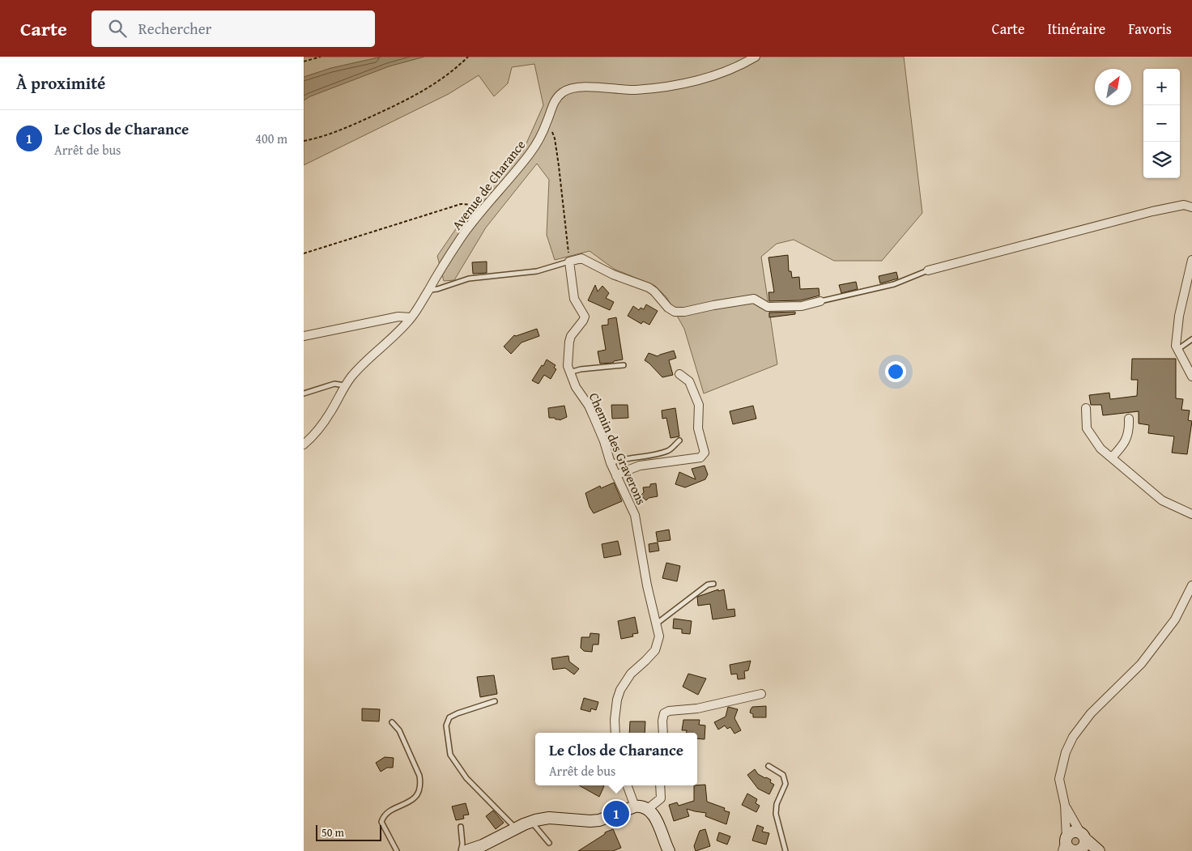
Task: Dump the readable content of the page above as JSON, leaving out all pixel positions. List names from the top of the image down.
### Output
{
  "streets": {
    "street": ["Avenue de Charance", "Chemin des Graverons"]
  },
  "scale_bar": "50 m",
  "north": "top right",
  "page": {
    "header": "Carte",
    "search": "Rechercher",
    "nav": ["Carte", "Itinéraire", "Favoris"],
    "heading": "À proximité",
    "map_buttons": ["+", "−"],
    "list": [
      {
        "mark": "1",
        "name": "Le Clos de Charance",
        "note": "Arrêt de bus",
        "value": "400 m"
      }
    ],
    "popup": ["Le Clos de Charance", "Arrêt de bus"],
    "pins": "1",
    "scale": "50 m"
  }
}
